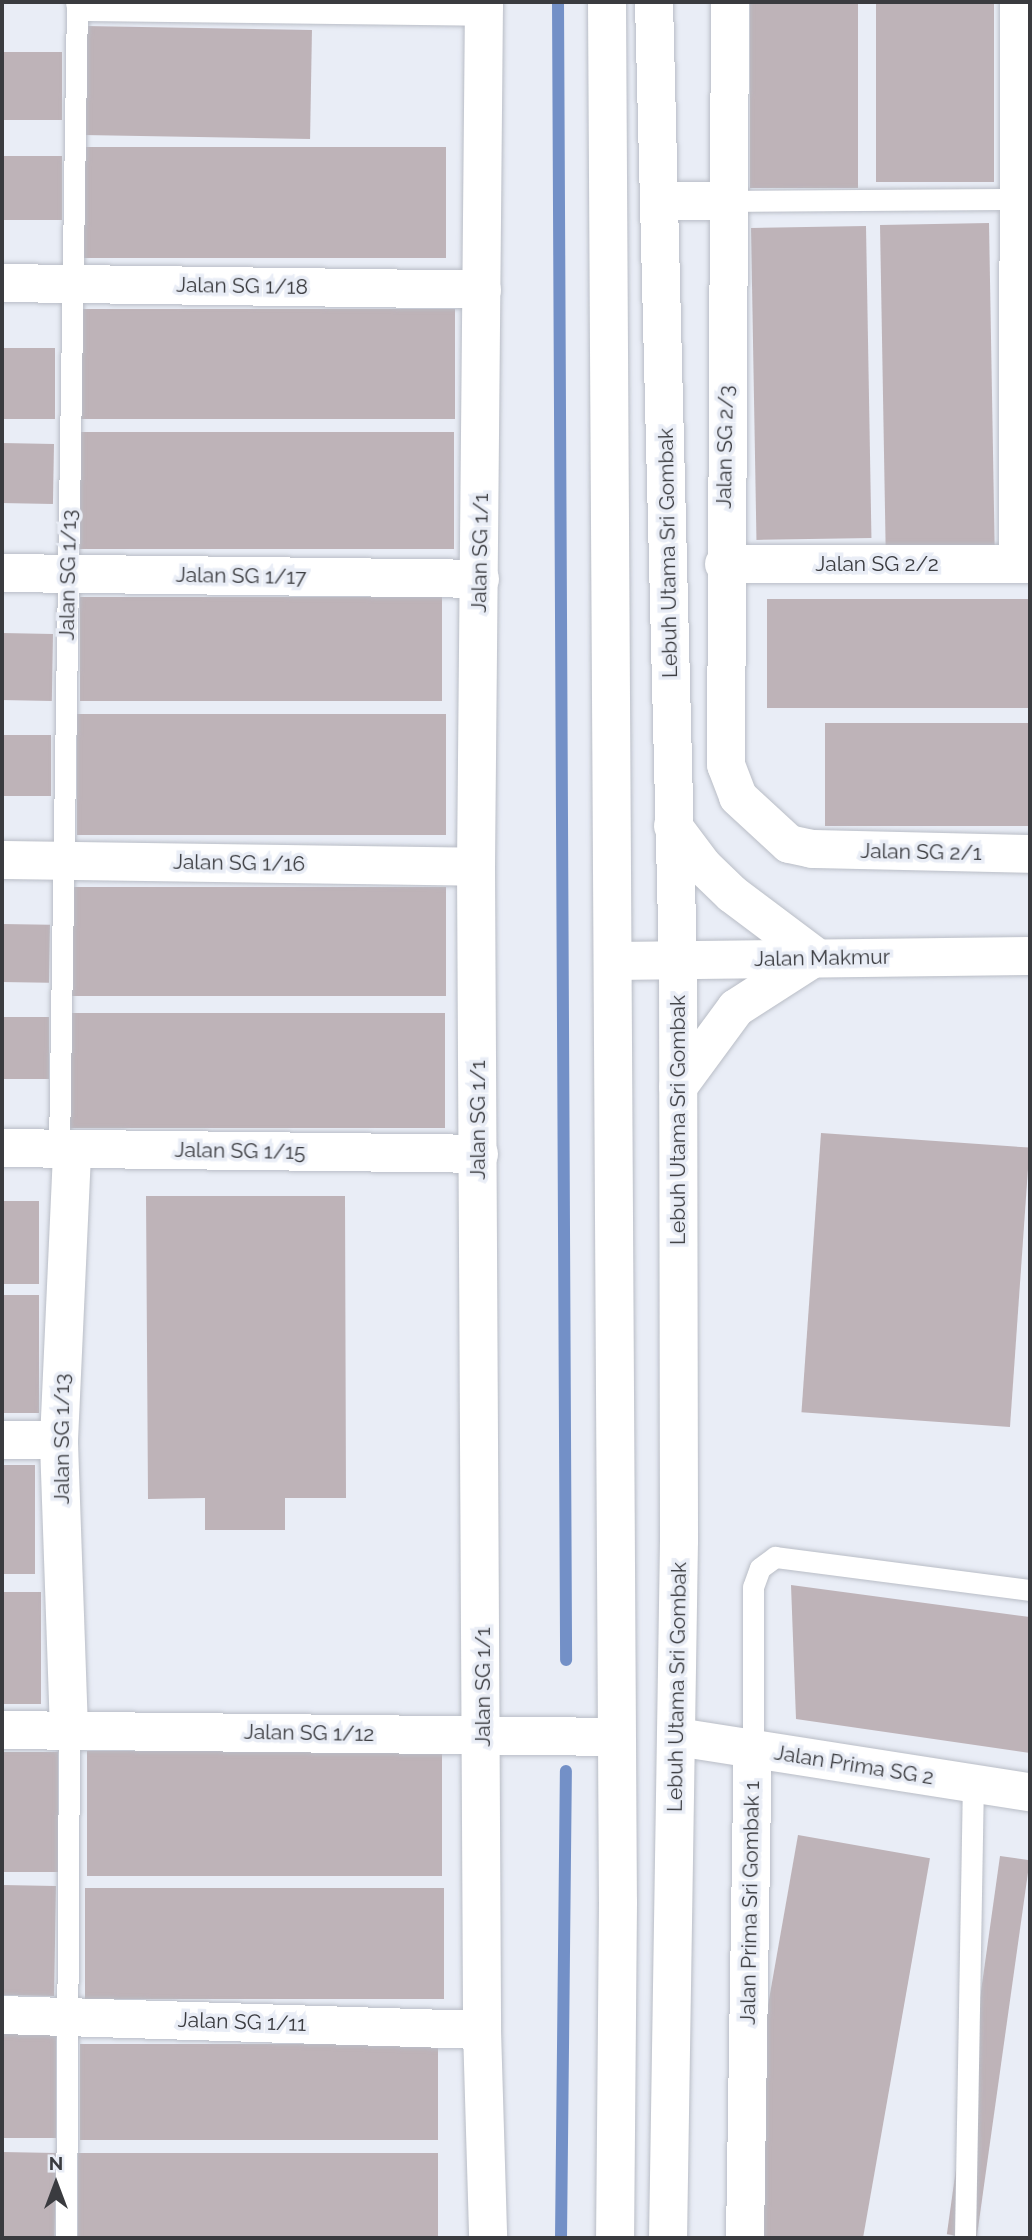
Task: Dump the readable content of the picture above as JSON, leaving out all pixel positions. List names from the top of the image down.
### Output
{
  "streets": {
    "street": [
      "Jalan SG 1/18",
      "Jalan SG 2/3",
      "Jalan SG 1/1",
      "Lebuh Utama Sri Gombak",
      "Jalan SG 2/2",
      "Jalan SG 1/13",
      "Jalan SG 1/17",
      "Jalan SG 2/1",
      "Jalan SG 1/16",
      "Jalan Makmur",
      "Jalan SG 1/15",
      "Jalan SG 1/12",
      "Jalan Prima SG 2",
      "Jalan Prima Sri Gombak 1",
      "Jalan SG 1/11"
    ]
  },
  "crossings": [
    ["Jalan SG 1/18", "Jalan SG 1/1"],
    ["Jalan SG 1/18", "Jalan SG 1/13"],
    ["Jalan SG 2/3", "Jalan SG 2/2"],
    ["Jalan SG 2/3", "Jalan SG 2/1"],
    ["Jalan SG 1/1", "Jalan SG 1/17"],
    ["Jalan SG 1/1", "Jalan SG 1/16"],
    ["Jalan SG 1/1", "Jalan SG 1/15"],
    ["Jalan SG 1/1", "Jalan SG 1/12"],
    ["Jalan SG 1/1", "Jalan SG 1/11"],
    ["Lebuh Utama Sri Gombak", "Jalan Makmur"],
    ["Lebuh Utama Sri Gombak", "Jalan Prima SG 2"],
    ["Jalan SG 1/13", "Jalan SG 1/17"],
    ["Jalan SG 1/13", "Jalan SG 1/16"],
    ["Jalan SG 1/13", "Jalan SG 1/15"],
    ["Jalan SG 1/13", "Jalan SG 1/12"],
    ["Jalan Prima SG 2", "Jalan Prima Sri Gombak 1"]
  ],
  "north": "top"
}
